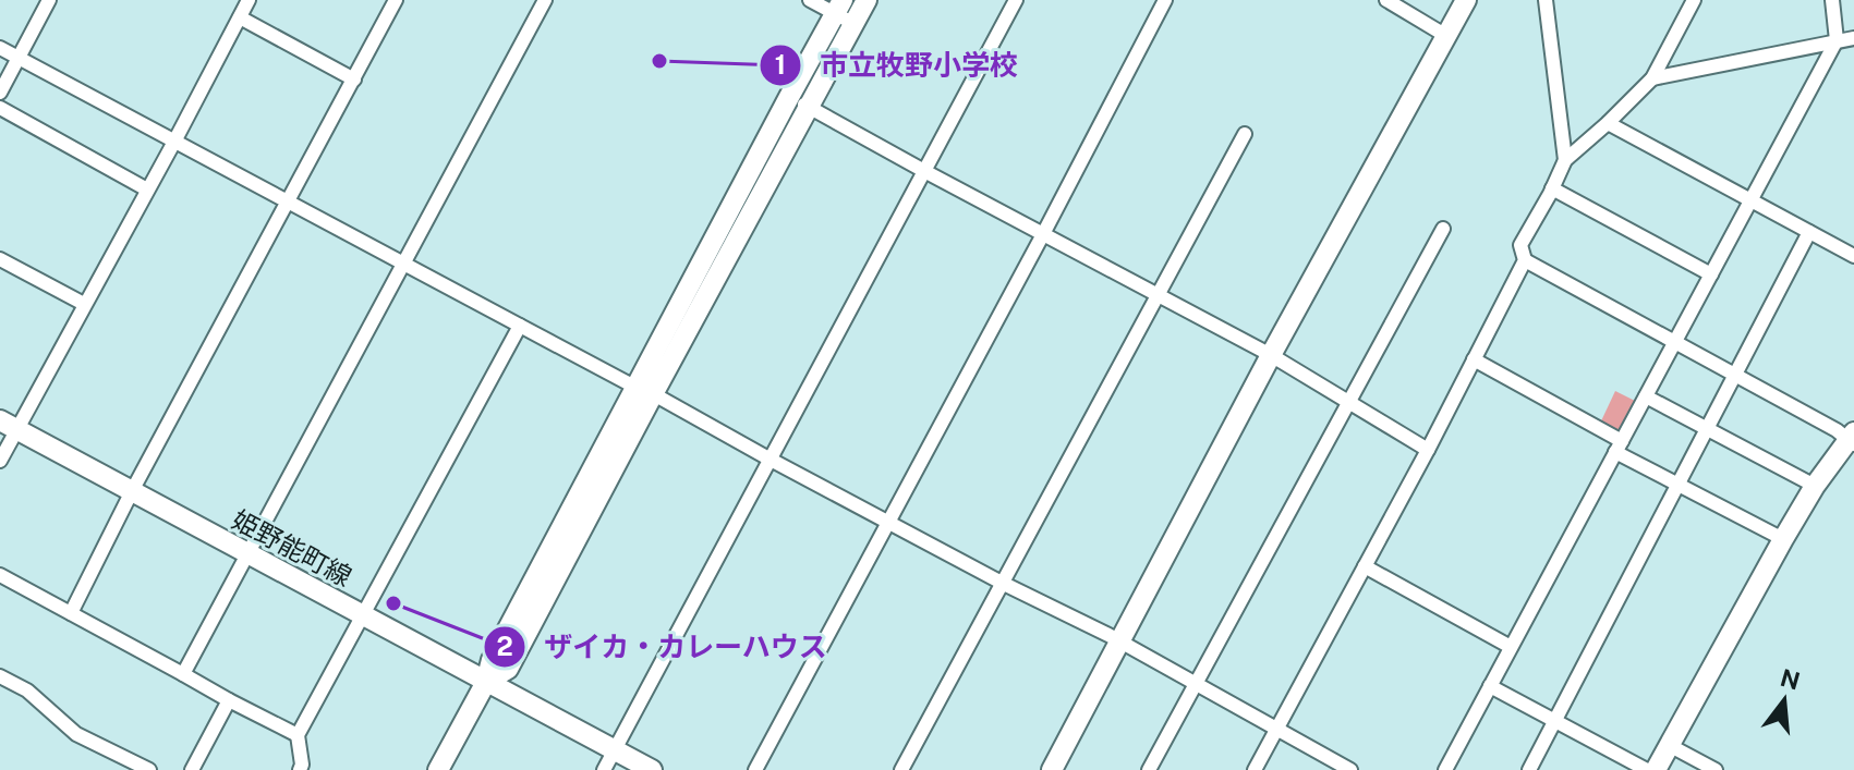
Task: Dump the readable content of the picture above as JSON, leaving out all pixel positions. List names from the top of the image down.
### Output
{
  "streets": {
    "street": ["姫野能町線"]
  },
  "places": ["市立牧野小学校", "ザイカ・カレーハウス"],
  "north": "top"
}
